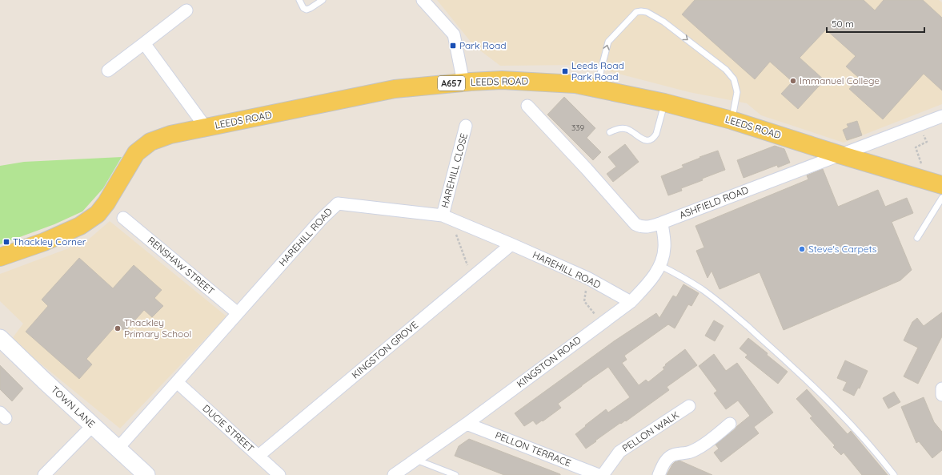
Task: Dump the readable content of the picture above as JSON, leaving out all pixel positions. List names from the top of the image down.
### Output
{
  "streets": {
    "main road": ["LEEDS ROAD", "A657"],
    "street": [
      "HAREHILL CLOSE",
      "ASHFIELD ROAD",
      "HAREHILL ROAD",
      "RENSHAW STREET",
      "KINGSTON GROVE",
      "KINGSTON ROAD",
      "TOWN LANE",
      "DUCIE STREET",
      "PELLON WALK",
      "PELLON TERRACE"
    ]
  },
  "crossings": [
    ["LEEDS ROAD", "ASHFIELD ROAD"],
    ["HAREHILL CLOSE", "HAREHILL ROAD"],
    ["ASHFIELD ROAD", "KINGSTON ROAD"],
    ["HAREHILL ROAD", "RENSHAW STREET"],
    ["HAREHILL ROAD", "KINGSTON GROVE"],
    ["HAREHILL ROAD", "KINGSTON ROAD"],
    ["HAREHILL ROAD", "TOWN LANE"],
    ["HAREHILL ROAD", "DUCIE STREET"],
    ["KINGSTON GROVE", "DUCIE STREET"],
    ["KINGSTON ROAD", "PELLON TERRACE"]
  ],
  "places": {
    "transit": ["Park Road", "Leeds Road Park Road", "Thackley Corner"],
    "other": ["Immanuel College", "Steve's Carpets", "Thackley Primary School"]
  },
  "house_numbers": ["339"],
  "scale_bar": "50 m"
}
